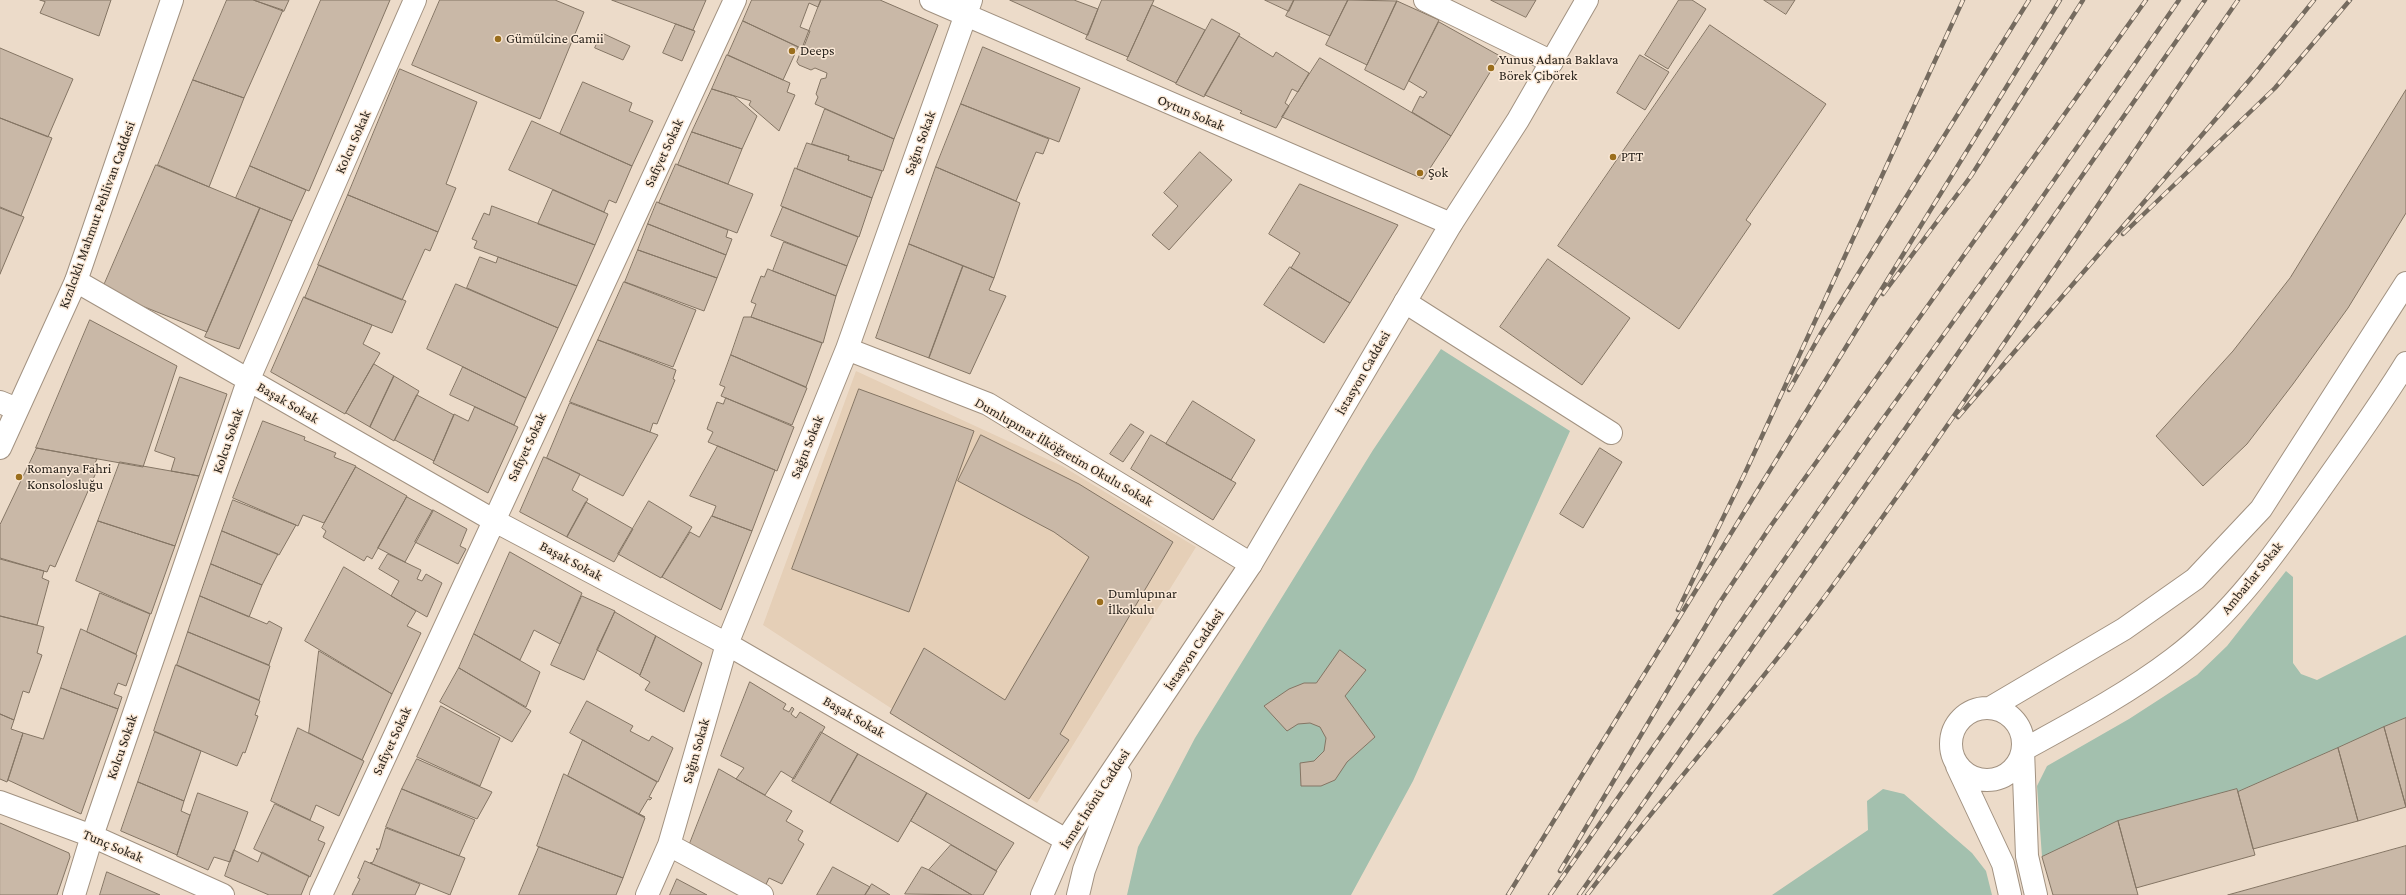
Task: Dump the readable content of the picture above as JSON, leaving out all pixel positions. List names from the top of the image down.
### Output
{
  "streets": {
    "street": [
      "Oytun Sokak",
      "Kolcu Sokak",
      "Sağın Sokak",
      "Safiyet Sokak",
      "Kızılcıklı Mahmut Pehlivan Caddesi",
      "İstasyon Caddesi",
      "Başak Sokak",
      "Dumlupınar İlköğretim Okulu Sokak",
      "Ambarlar Sokak",
      "İsmet İnönü Caddesi",
      "Tunç Sokak"
    ]
  },
  "crossings": [
    ["Oytun Sokak", "Sağın Sokak"],
    ["Oytun Sokak", "İstasyon Caddesi"],
    ["Kolcu Sokak", "Başak Sokak"],
    ["Kolcu Sokak", "Tunç Sokak"],
    ["Sağın Sokak", "Başak Sokak"],
    ["Sağın Sokak", "Dumlupınar İlköğretim Okulu Sokak"],
    ["Safiyet Sokak", "Başak Sokak"],
    ["Kızılcıklı Mahmut Pehlivan Caddesi", "Başak Sokak"],
    ["İstasyon Caddesi", "Dumlupınar İlköğretim Okulu Sokak"],
    ["İstasyon Caddesi", "İsmet İnönü Caddesi"],
    ["Başak Sokak", "İsmet İnönü Caddesi"]
  ],
  "places": [
    "Gümülcine Camii",
    "Deeps",
    "Yunus Adana Baklava Börek Çibörek",
    "PTT",
    "Şok",
    "Romanya Fahri Konsolosluğu",
    "Dumlupınar İlkokulu"
  ]
}
